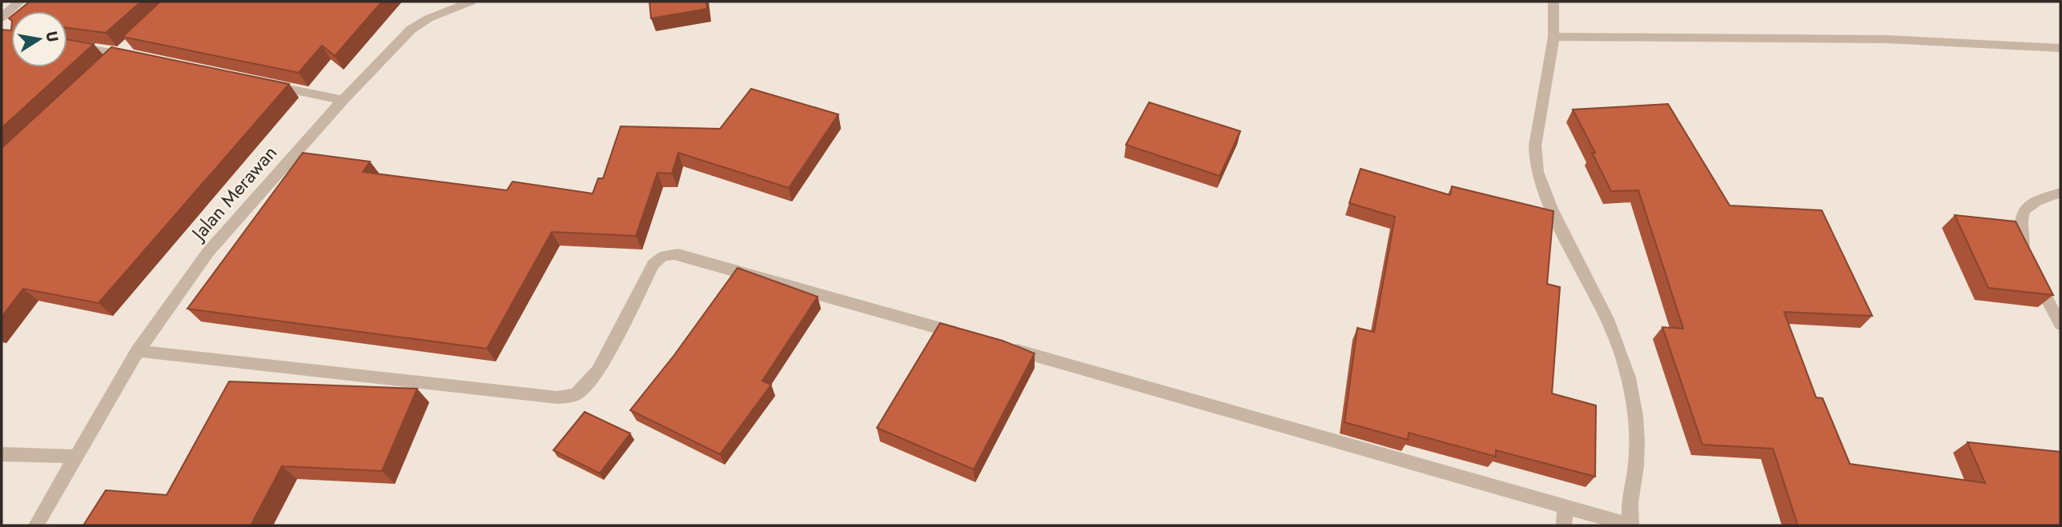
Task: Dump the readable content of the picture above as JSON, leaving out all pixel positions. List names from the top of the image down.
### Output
{
  "streets": {
    "street": ["Jalan Merawan"]
  },
  "north": "right"
}
